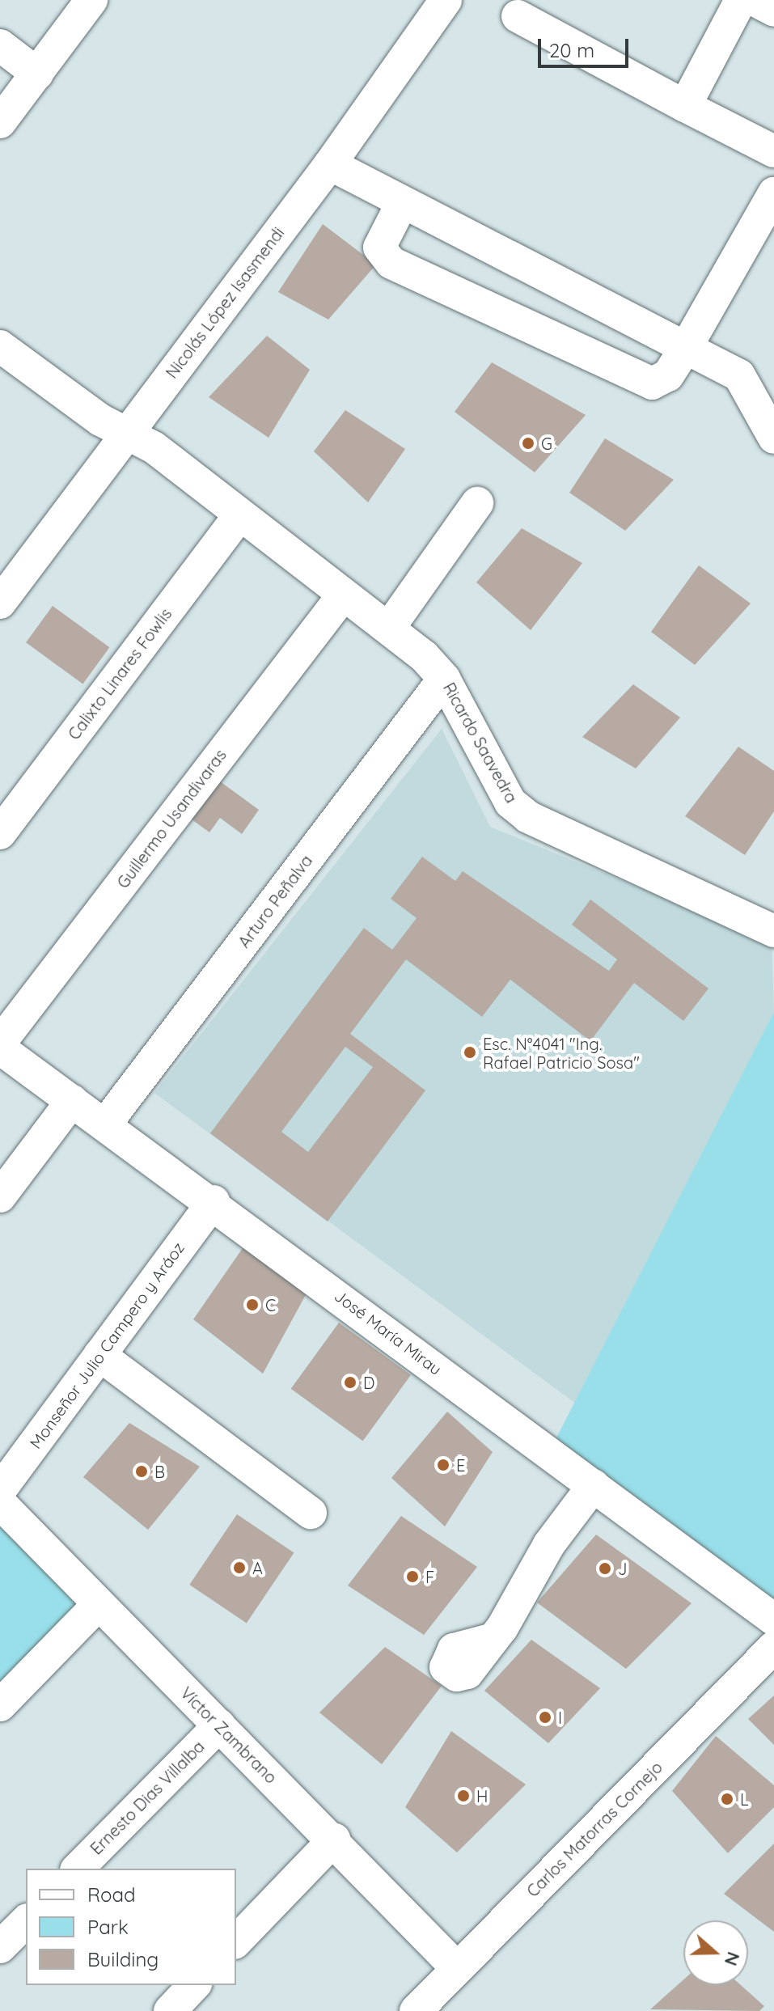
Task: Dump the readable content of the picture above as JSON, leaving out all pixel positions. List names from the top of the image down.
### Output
{
  "streets": {
    "street": [
      "Nicolás López Isasmendi",
      "Calixto Linares Fowlis",
      "Ricardo Saavedra",
      "Guillermo Usandivaras",
      "Arturo Peñalva",
      "José María Mirau",
      "Monseñor Julio Campero y Aráoz",
      "Víctor Zambrano",
      "Ernesto Dias Villalba",
      "Carlos Matorras Cornejo"
    ]
  },
  "crossings": [
    ["Nicolás López Isasmendi", "Ricardo Saavedra"],
    ["Calixto Linares Fowlis", "Ricardo Saavedra"],
    ["Ricardo Saavedra", "Guillermo Usandivaras"],
    ["Ricardo Saavedra", "Arturo Peñalva"],
    ["Arturo Peñalva", "José María Mirau"],
    ["José María Mirau", "Monseñor Julio Campero y Aráoz"],
    ["Víctor Zambrano", "Ernesto Dias Villalba"],
    ["Víctor Zambrano", "Carlos Matorras Cornejo"]
  ],
  "places": [
    "G",
    "Esc. N°4041 \"Ing. Rafael Patricio Sosa\"",
    "C",
    "D",
    "E",
    "B",
    "A",
    "J",
    "F",
    "I",
    "H",
    "L"
  ],
  "legend": ["Road", "Park", "Building"],
  "scale_bar": "20 m",
  "north": "right"
}
